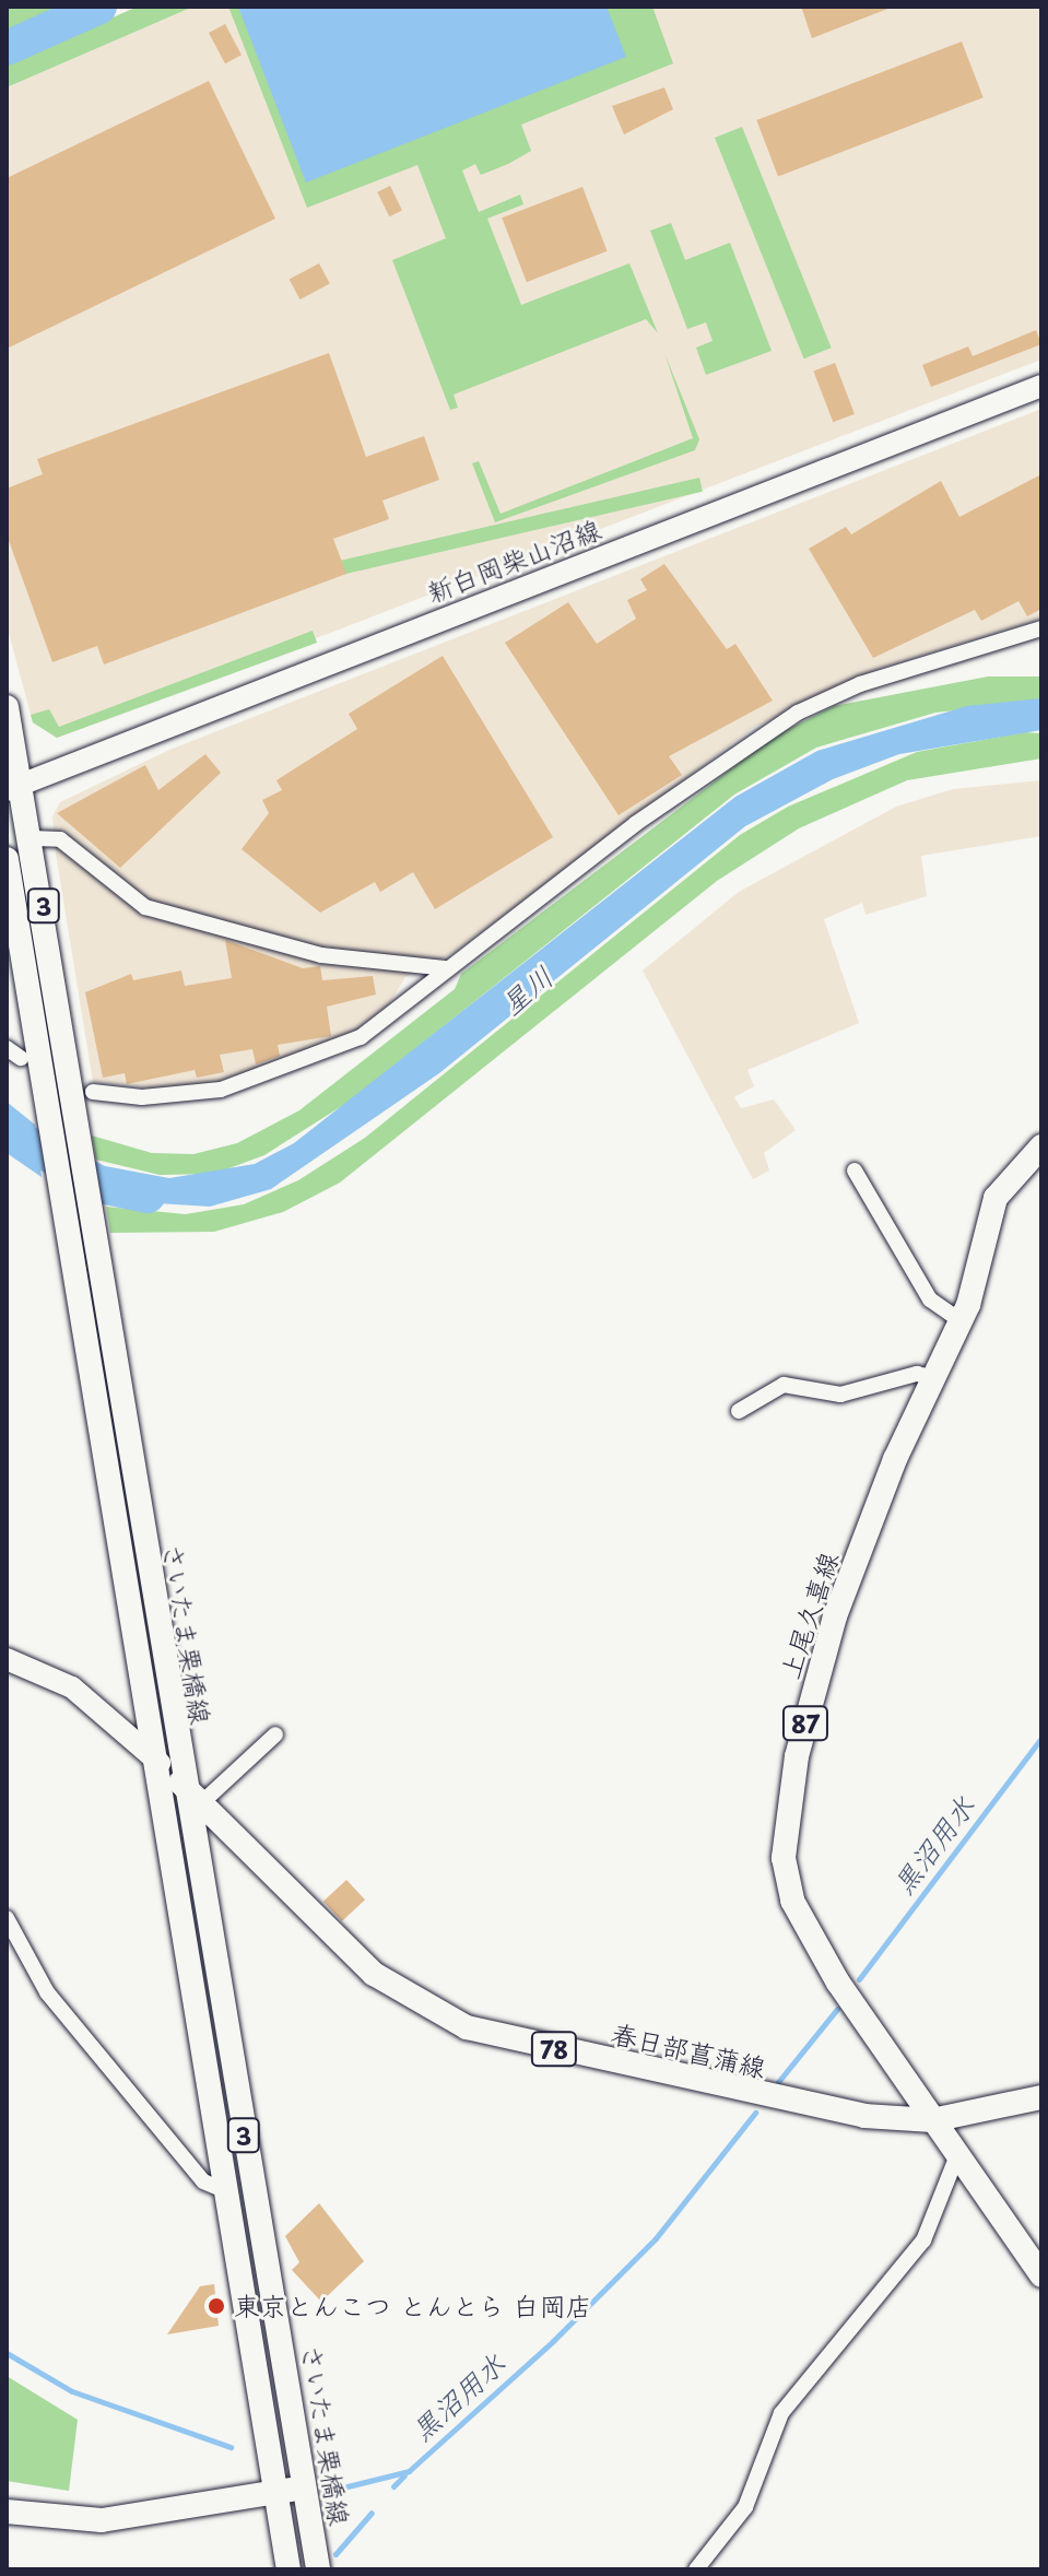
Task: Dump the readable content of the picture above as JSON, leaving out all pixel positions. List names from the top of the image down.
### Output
{
  "streets": {
    "main road": [
      "3",
      "上尾久喜線",
      "さいたま栗橋線",
      "87",
      "78",
      "春日部菖蒲線"
    ],
    "street": ["新白岡柴山沼線"]
  },
  "crossings": [
    ["新白岡柴山沼線", "さいたま栗橋線"],
    ["上尾久喜線", "春日部菖蒲線"],
    ["さいたま栗橋線", "春日部菖蒲線"]
  ],
  "water": ["星川", "黒沼用水"],
  "places": ["東京とんこつ とんとら 白岡店"]
}
